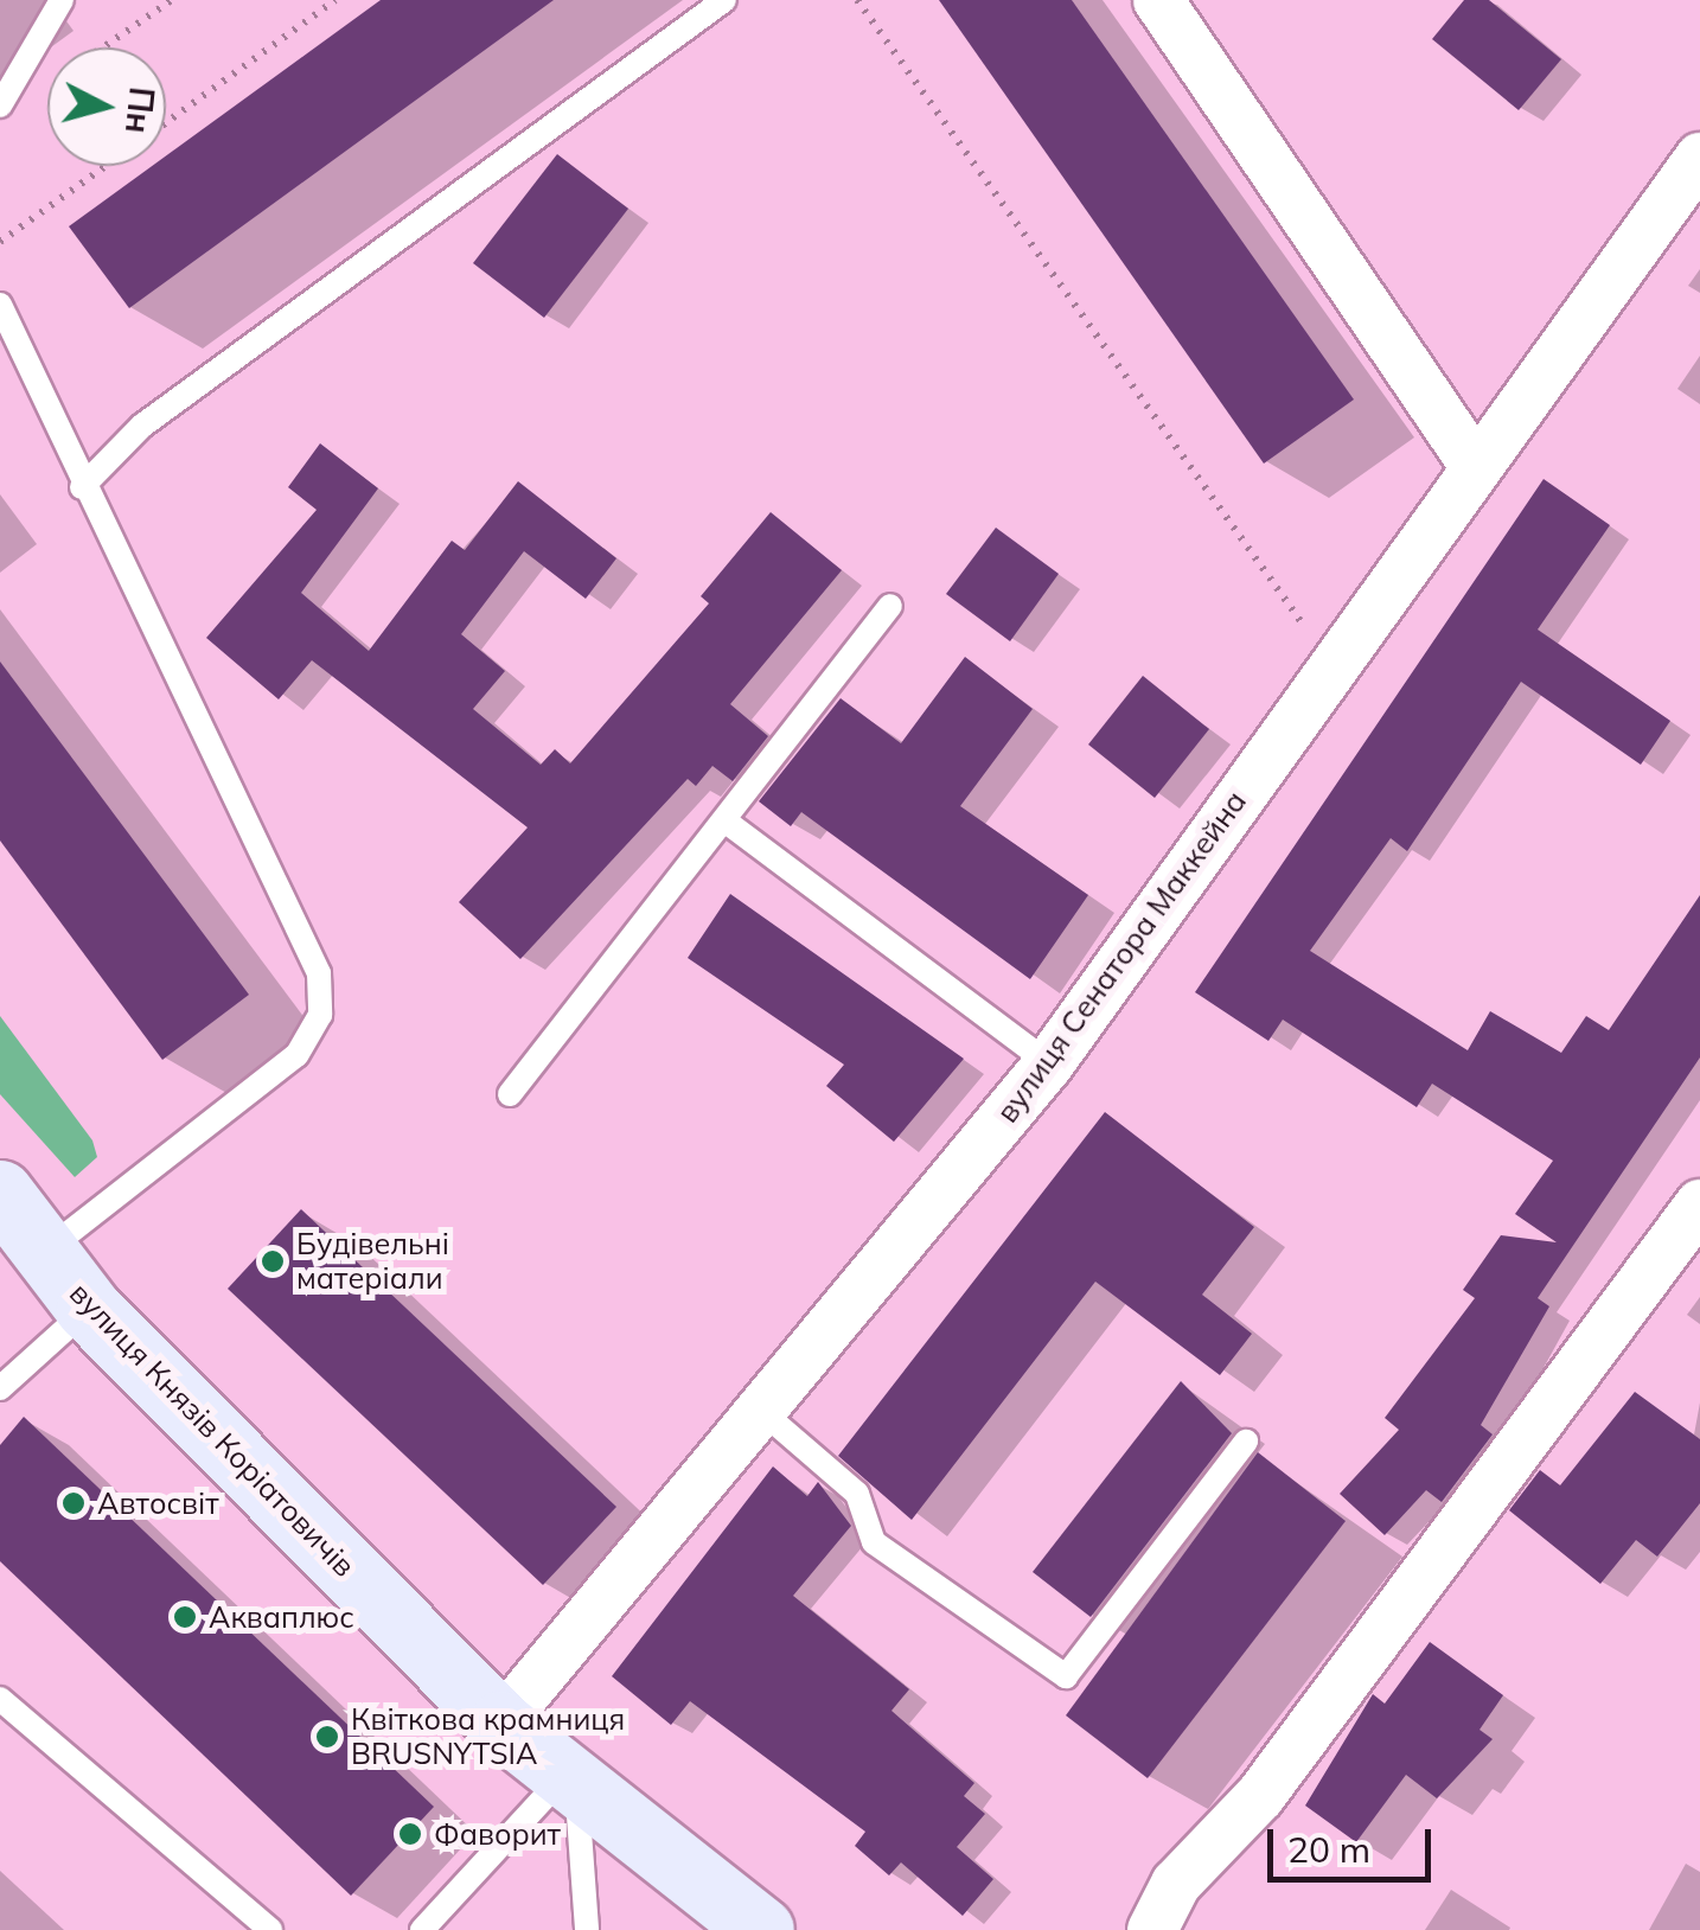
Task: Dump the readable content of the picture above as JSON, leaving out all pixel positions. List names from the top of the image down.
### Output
{
  "streets": {
    "main road": ["вулиця Князів Коріатовичів"],
    "street": ["вулиця Сенатора Маккейна"]
  },
  "crossings": [
    ["вулиця Сенатора Маккейна", "вулиця Князів Коріатовичів"]
  ],
  "places": [
    "Будівельні матеріали",
    "Автосвіт",
    "Акваплюс",
    "Квіткова крамниця BRUSNYTSIA",
    "Фаворит"
  ],
  "scale_bar": "20 m",
  "north": "right"
}
